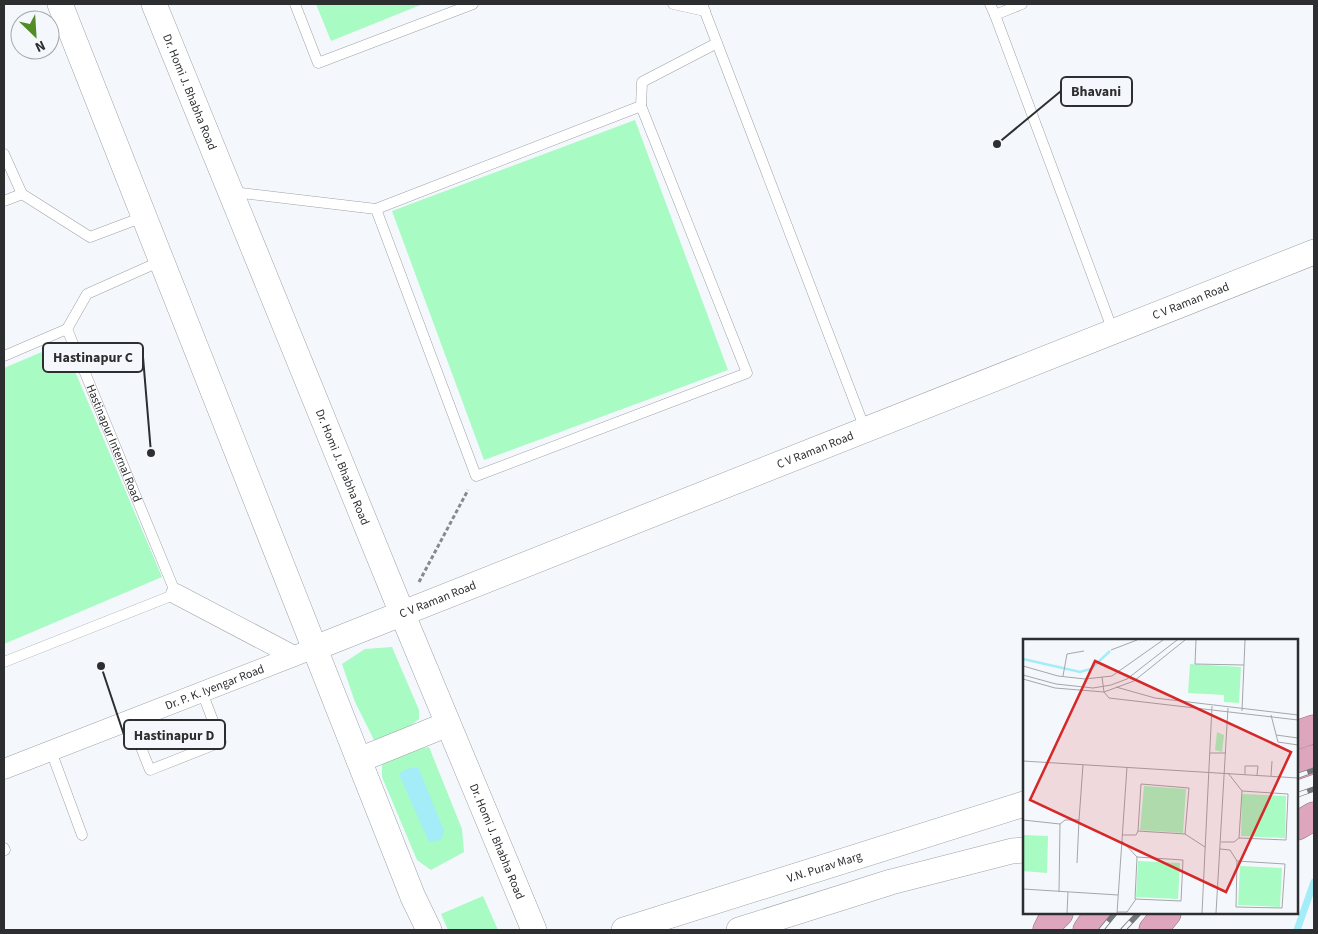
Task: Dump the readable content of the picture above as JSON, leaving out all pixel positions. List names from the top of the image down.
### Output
{
  "streets": {
    "street": [
      "Dr. Homi J. Bhabha Road",
      "C V Raman Road",
      "Dr. P. K. Iyengar Road",
      "V.N. Purav Marg"
    ],
    "lane": ["Hastinapur Internal Road"]
  },
  "crossings": [
    ["Dr. Homi J. Bhabha Road", "C V Raman Road"],
    ["C V Raman Road", "Dr. P. K. Iyengar Road"]
  ],
  "places": ["Bhavani", "Hastinapur C", "Hastinapur D"],
  "north": "bottom right"
}
